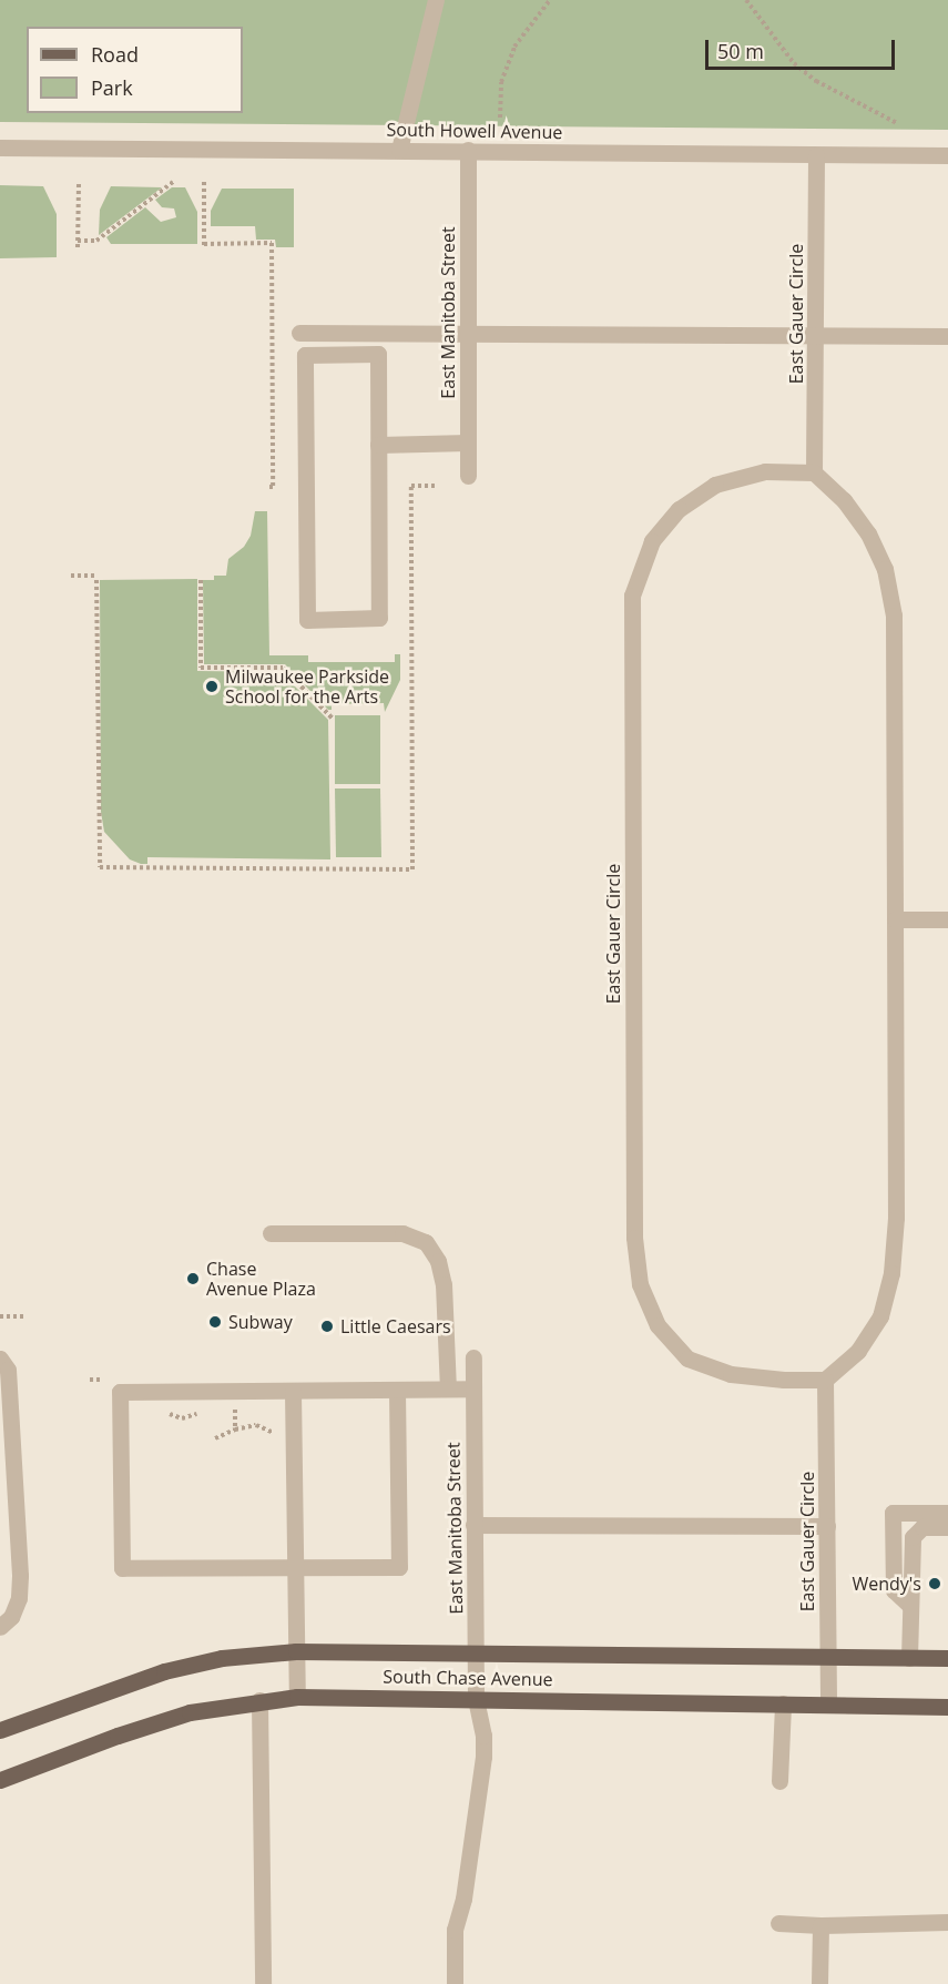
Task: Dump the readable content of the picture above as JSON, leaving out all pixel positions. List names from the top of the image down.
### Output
{
  "streets": {
    "main road": ["South Chase Avenue"],
    "street": ["South Howell Avenue", "East Manitoba Street", "East Gauer Circle"]
  },
  "crossings": [
    ["South Howell Avenue", "East Manitoba Street"],
    ["South Howell Avenue", "East Gauer Circle"],
    ["East Manitoba Street", "South Chase Avenue"],
    ["East Gauer Circle", "South Chase Avenue"]
  ],
  "places": [
    "Milwaukee Parkside School for the Arts",
    "Chase Avenue Plaza",
    "Subway",
    "Little Caesars",
    "Wendy's"
  ],
  "legend": ["Road", "Park"],
  "scale_bar": "50 m"
}
